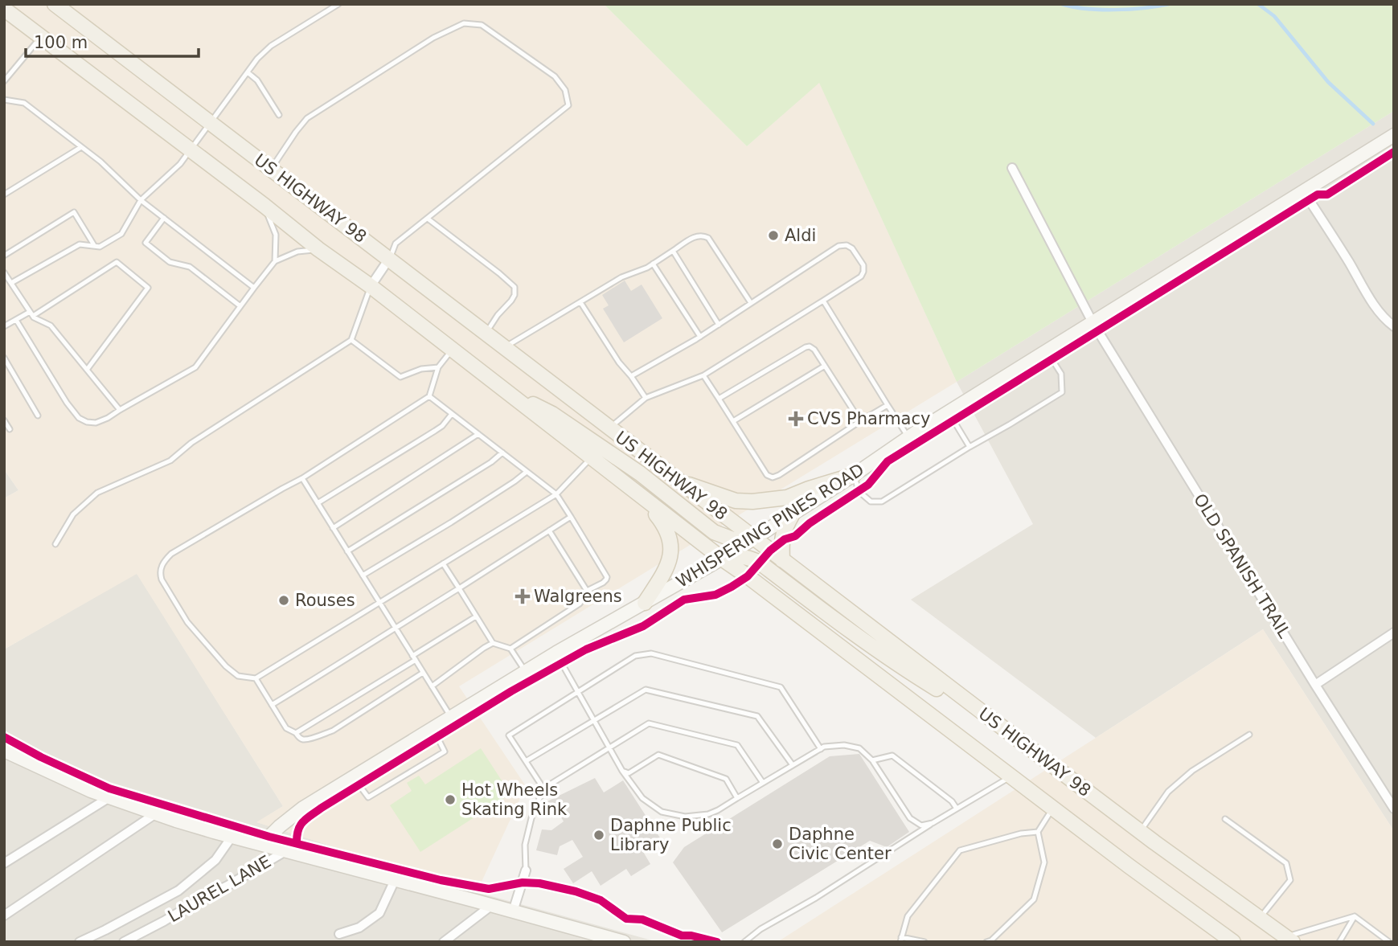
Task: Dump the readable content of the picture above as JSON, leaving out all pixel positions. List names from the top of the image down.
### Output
{
  "streets": {
    "main road": ["US HIGHWAY 98"],
    "street": ["WHISPERING PINES ROAD", "OLD SPANISH TRAIL", "LAUREL LANE"]
  },
  "crossings": [
    ["US HIGHWAY 98", "WHISPERING PINES ROAD"],
    ["WHISPERING PINES ROAD", "OLD SPANISH TRAIL"]
  ],
  "places": {
    "other": [
      "Aldi",
      "Rouses",
      "Hot Wheels Skating Rink",
      "Daphne Public Library",
      "Daphne Civic Center"
    ],
    "health": ["CVS Pharmacy", "Walgreens"]
  },
  "scale_bar": "100 m"
}
